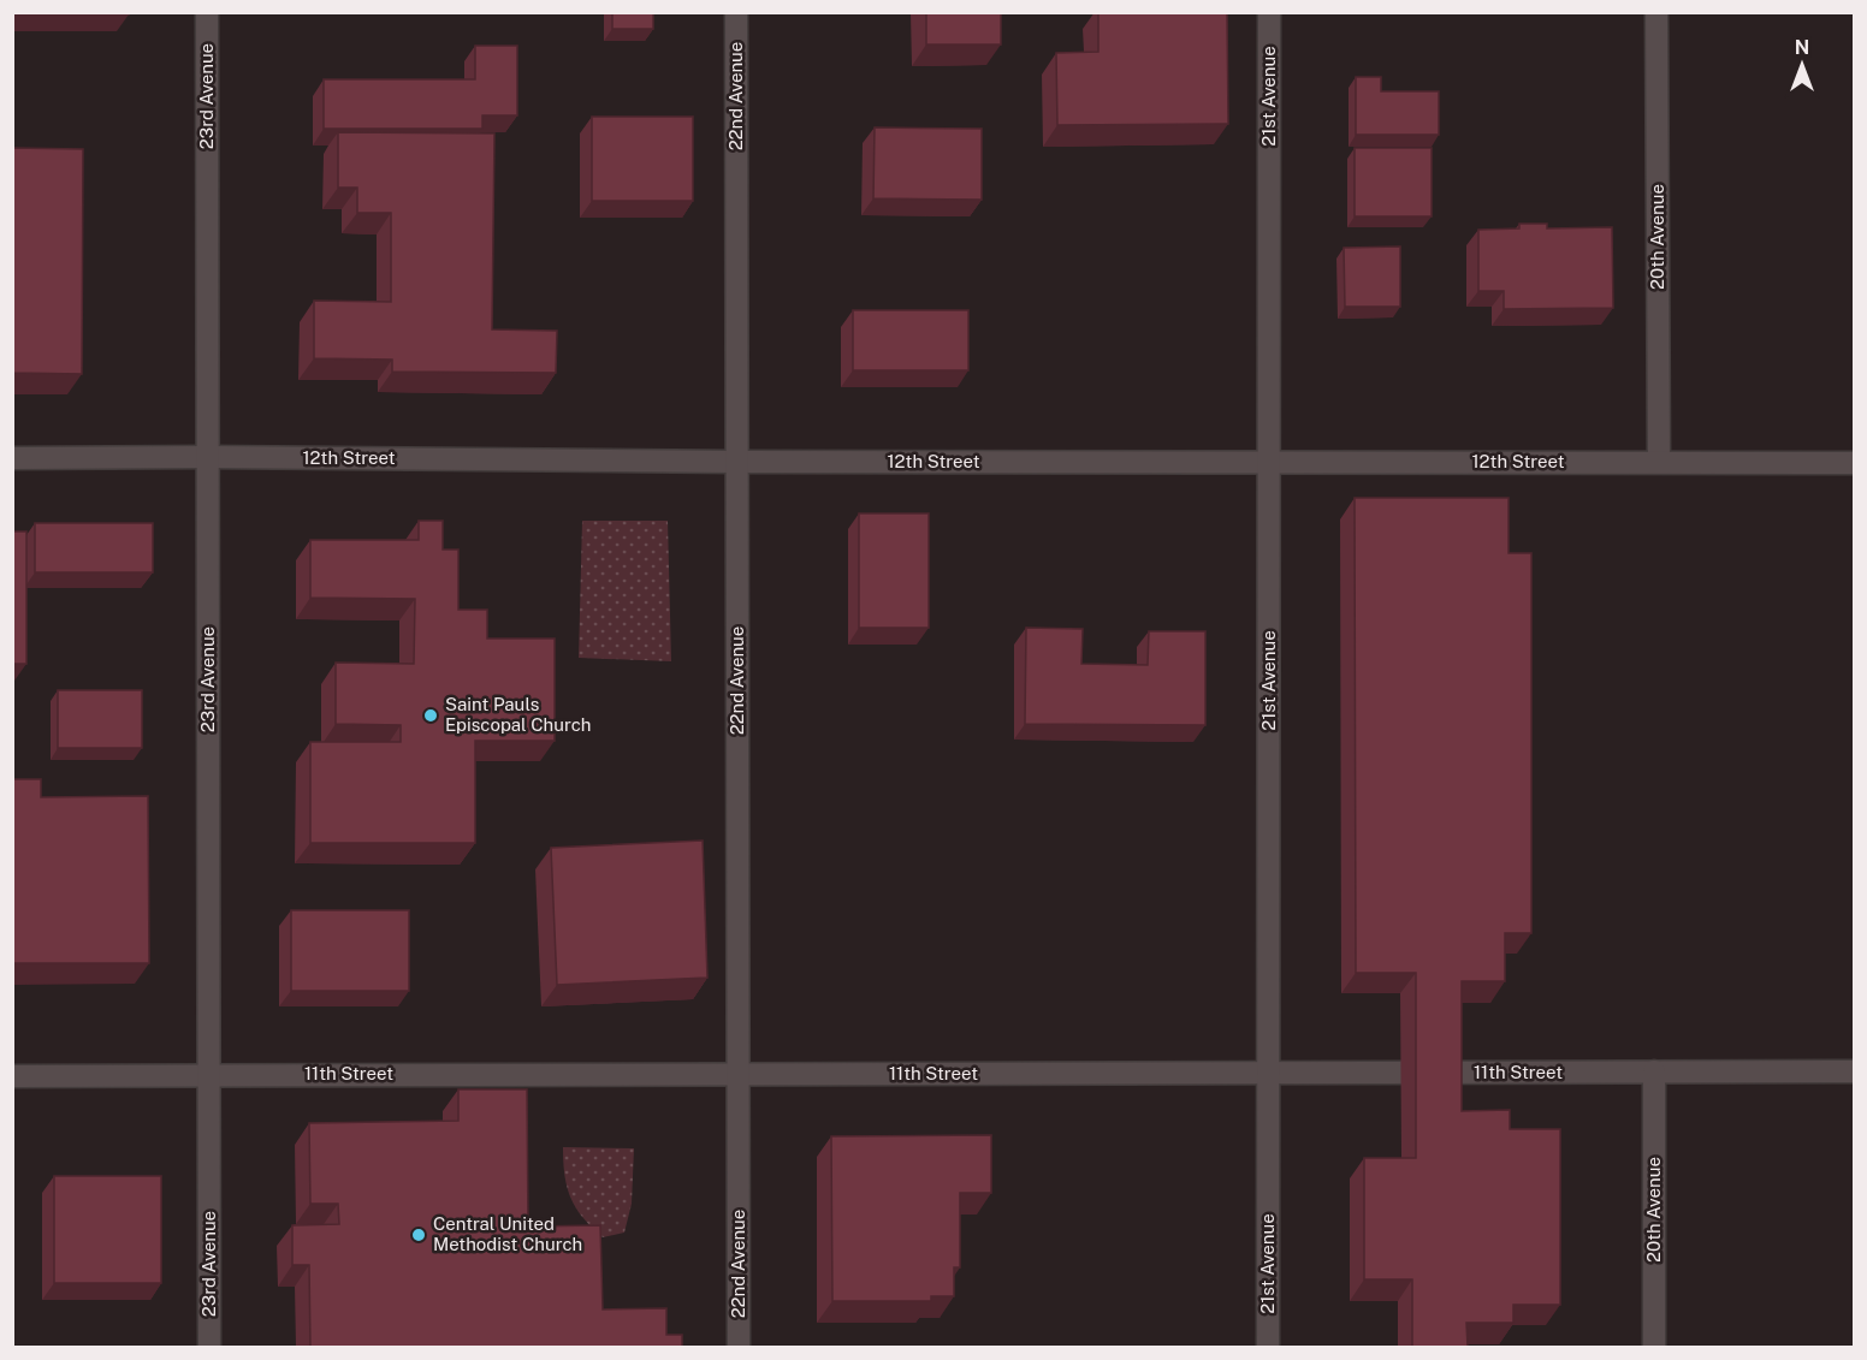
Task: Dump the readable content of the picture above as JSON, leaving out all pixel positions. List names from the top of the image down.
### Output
{
  "streets": {
    "street": [
      "23rd Avenue",
      "22nd Avenue",
      "21st Avenue",
      "20th Avenue",
      "12th Street",
      "11th Street"
    ]
  },
  "crossings": [
    ["23rd Avenue", "12th Street"],
    ["23rd Avenue", "11th Street"],
    ["22nd Avenue", "12th Street"],
    ["22nd Avenue", "11th Street"],
    ["21st Avenue", "12th Street"],
    ["21st Avenue", "11th Street"],
    ["20th Avenue", "12th Street"],
    ["20th Avenue", "11th Street"]
  ],
  "places": ["Saint Pauls Episcopal Church", "Central United Methodist Church"],
  "north": "top"
}
